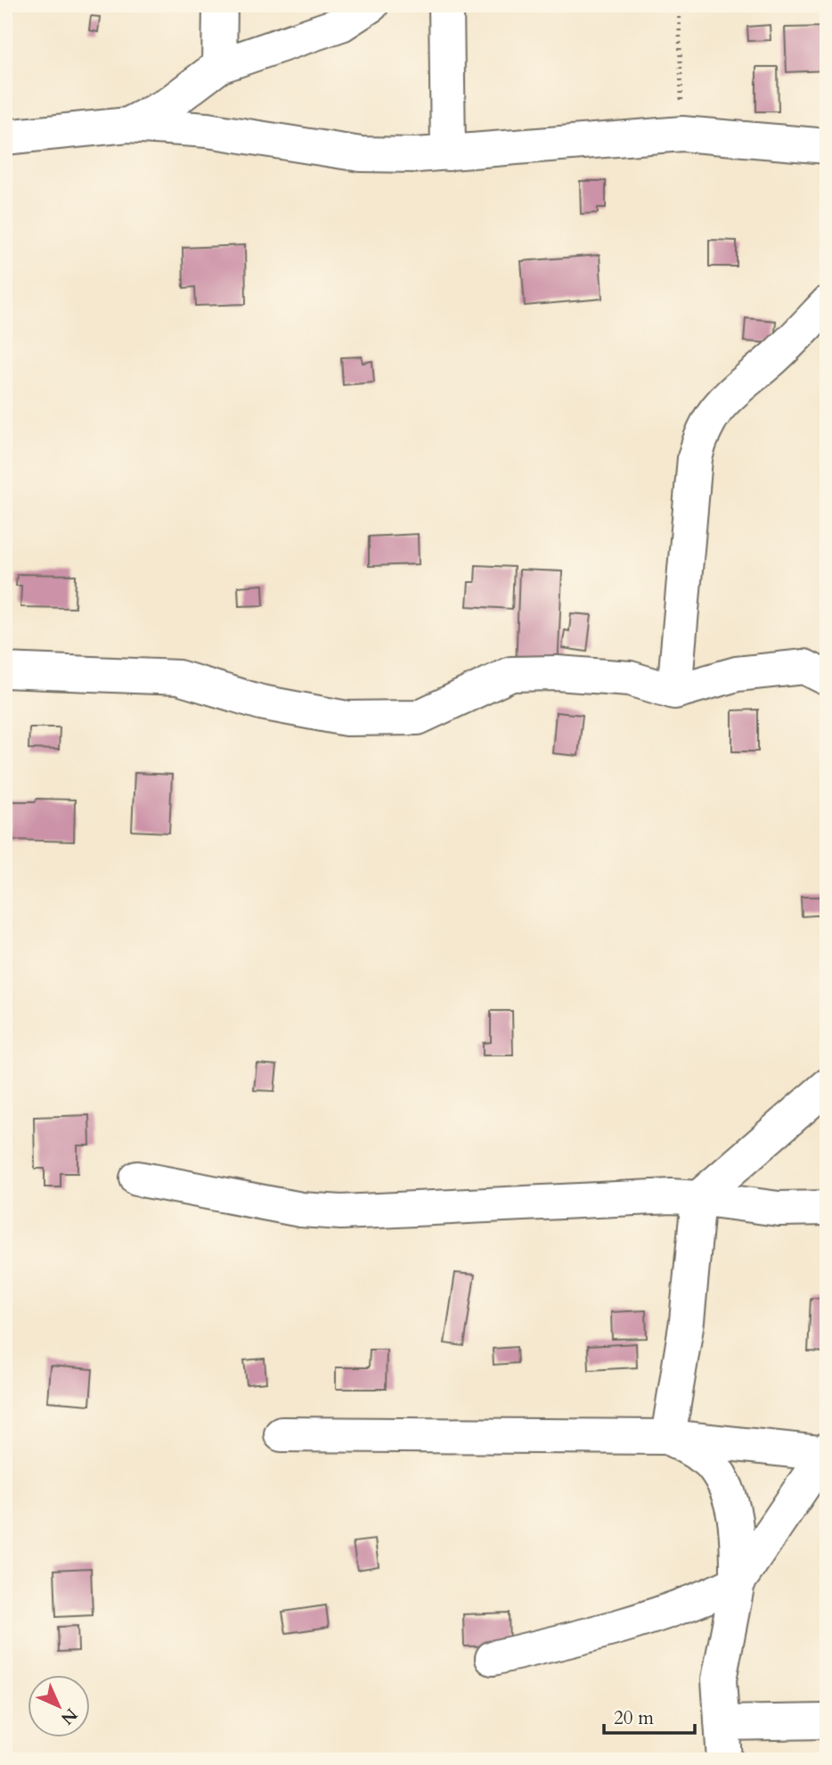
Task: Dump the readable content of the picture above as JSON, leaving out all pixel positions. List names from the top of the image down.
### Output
{
  "scale_bar": "20 m",
  "north": "bottom right"
}
